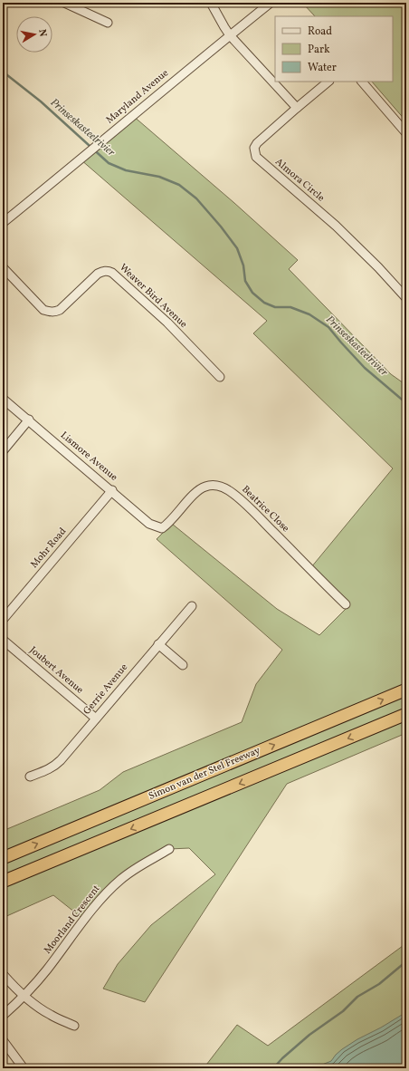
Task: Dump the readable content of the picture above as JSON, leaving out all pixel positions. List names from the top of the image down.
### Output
{
  "streets": {
    "highway": ["Simon van der Stel Freeway"],
    "street": [
      "Maryland Avenue",
      "Almora Circle",
      "Weaver Bird Avenue",
      "Lismore Avenue",
      "Beatrice Close",
      "Mohr Road",
      "Joubert Avenue",
      "Gerrie Avenue",
      "Moorland Crescent"
    ]
  },
  "crossings": [
    ["Lismore Avenue", "Beatrice Close"],
    ["Lismore Avenue", "Mohr Road"],
    ["Joubert Avenue", "Gerrie Avenue"]
  ],
  "water": ["Prinseskasteelrivier"],
  "legend": ["Road", "Park", "Water"],
  "north": "right"
}
